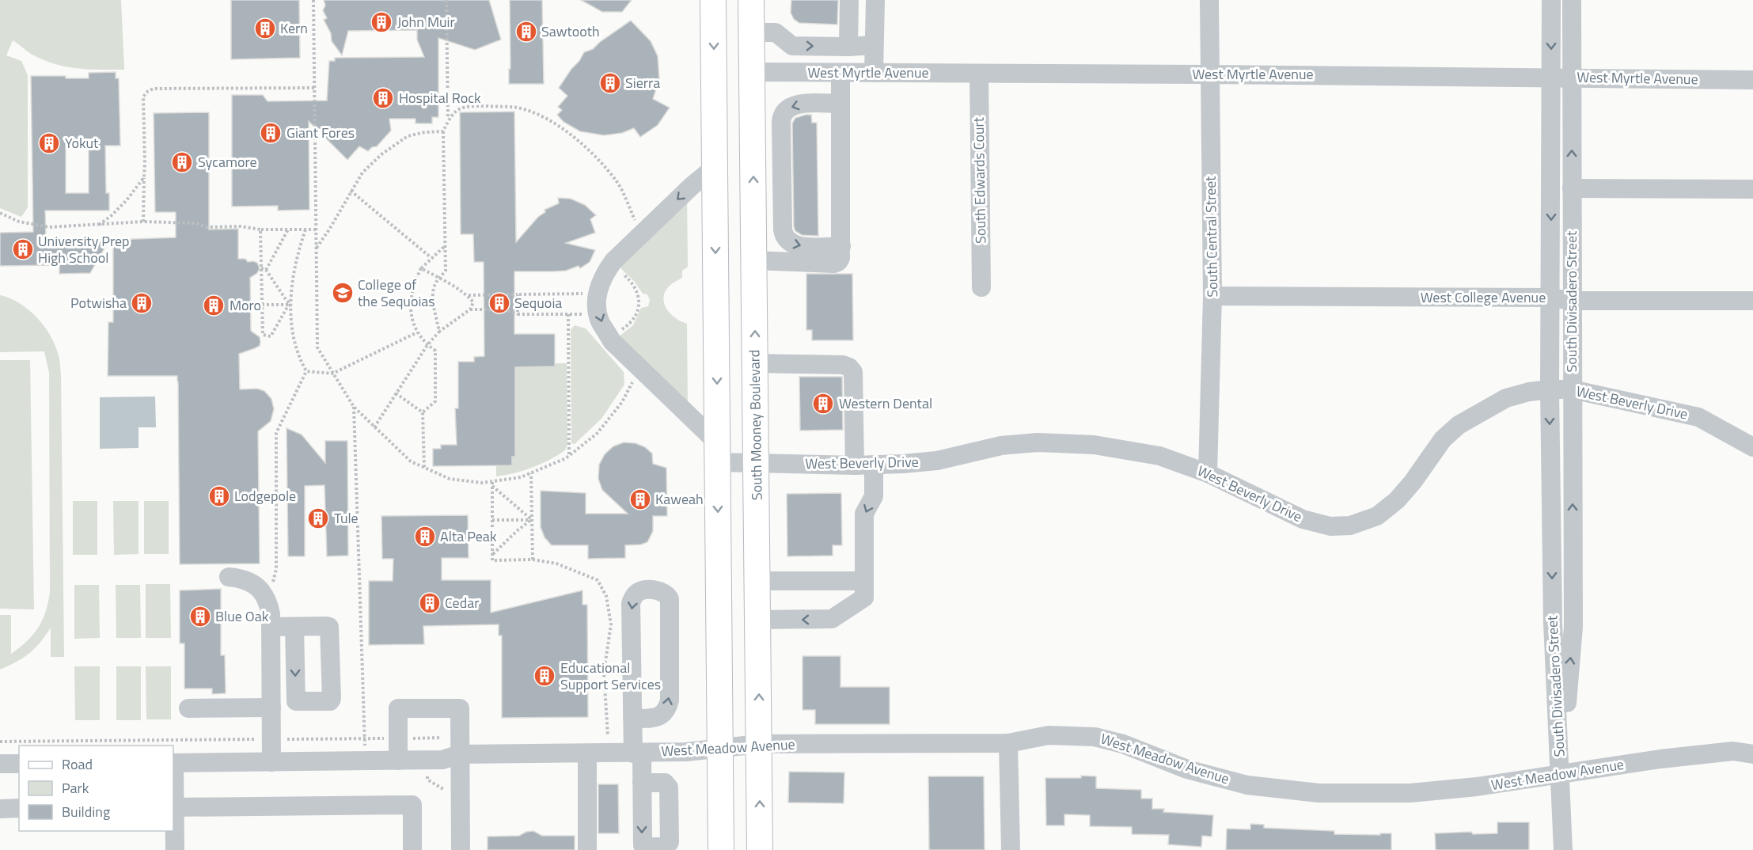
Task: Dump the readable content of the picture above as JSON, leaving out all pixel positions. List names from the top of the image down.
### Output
{
  "streets": {
    "main road": ["South Mooney Boulevard"],
    "street": [
      "West Myrtle Avenue",
      "South Edwards Court",
      "South Central Street",
      "West College Avenue",
      "South Divisadero Street",
      "West Beverly Drive",
      "West Meadow Avenue"
    ]
  },
  "crossings": [
    ["West Myrtle Avenue", "South Edwards Court"],
    ["West Myrtle Avenue", "South Central Street"],
    ["West Myrtle Avenue", "South Divisadero Street"],
    ["West Myrtle Avenue", "South Mooney Boulevard"],
    ["South Central Street", "West College Avenue"],
    ["South Central Street", "West Beverly Drive"],
    ["West College Avenue", "South Divisadero Street"],
    ["South Divisadero Street", "West Beverly Drive"],
    ["South Divisadero Street", "West Meadow Avenue"],
    ["West Beverly Drive", "South Mooney Boulevard"],
    ["South Mooney Boulevard", "West Meadow Avenue"]
  ],
  "places": {
    "building": [
      "John Muir",
      "Kern",
      "Sawtooth",
      "Sierra",
      "Hospital Rock",
      "Giant Fores",
      "Yokut",
      "Sycamore",
      "University Prep High School",
      "Potwisha",
      "Sequoia",
      "Moro",
      "Western Dental",
      "Lodgepole",
      "Kaweah",
      "Tule",
      "Alta Peak",
      "Cedar",
      "Blue Oak",
      "Educational Support Services"
    ],
    "school or university": ["College of the Sequoias"]
  },
  "legend": ["Road", "Park", "Building"]
}
